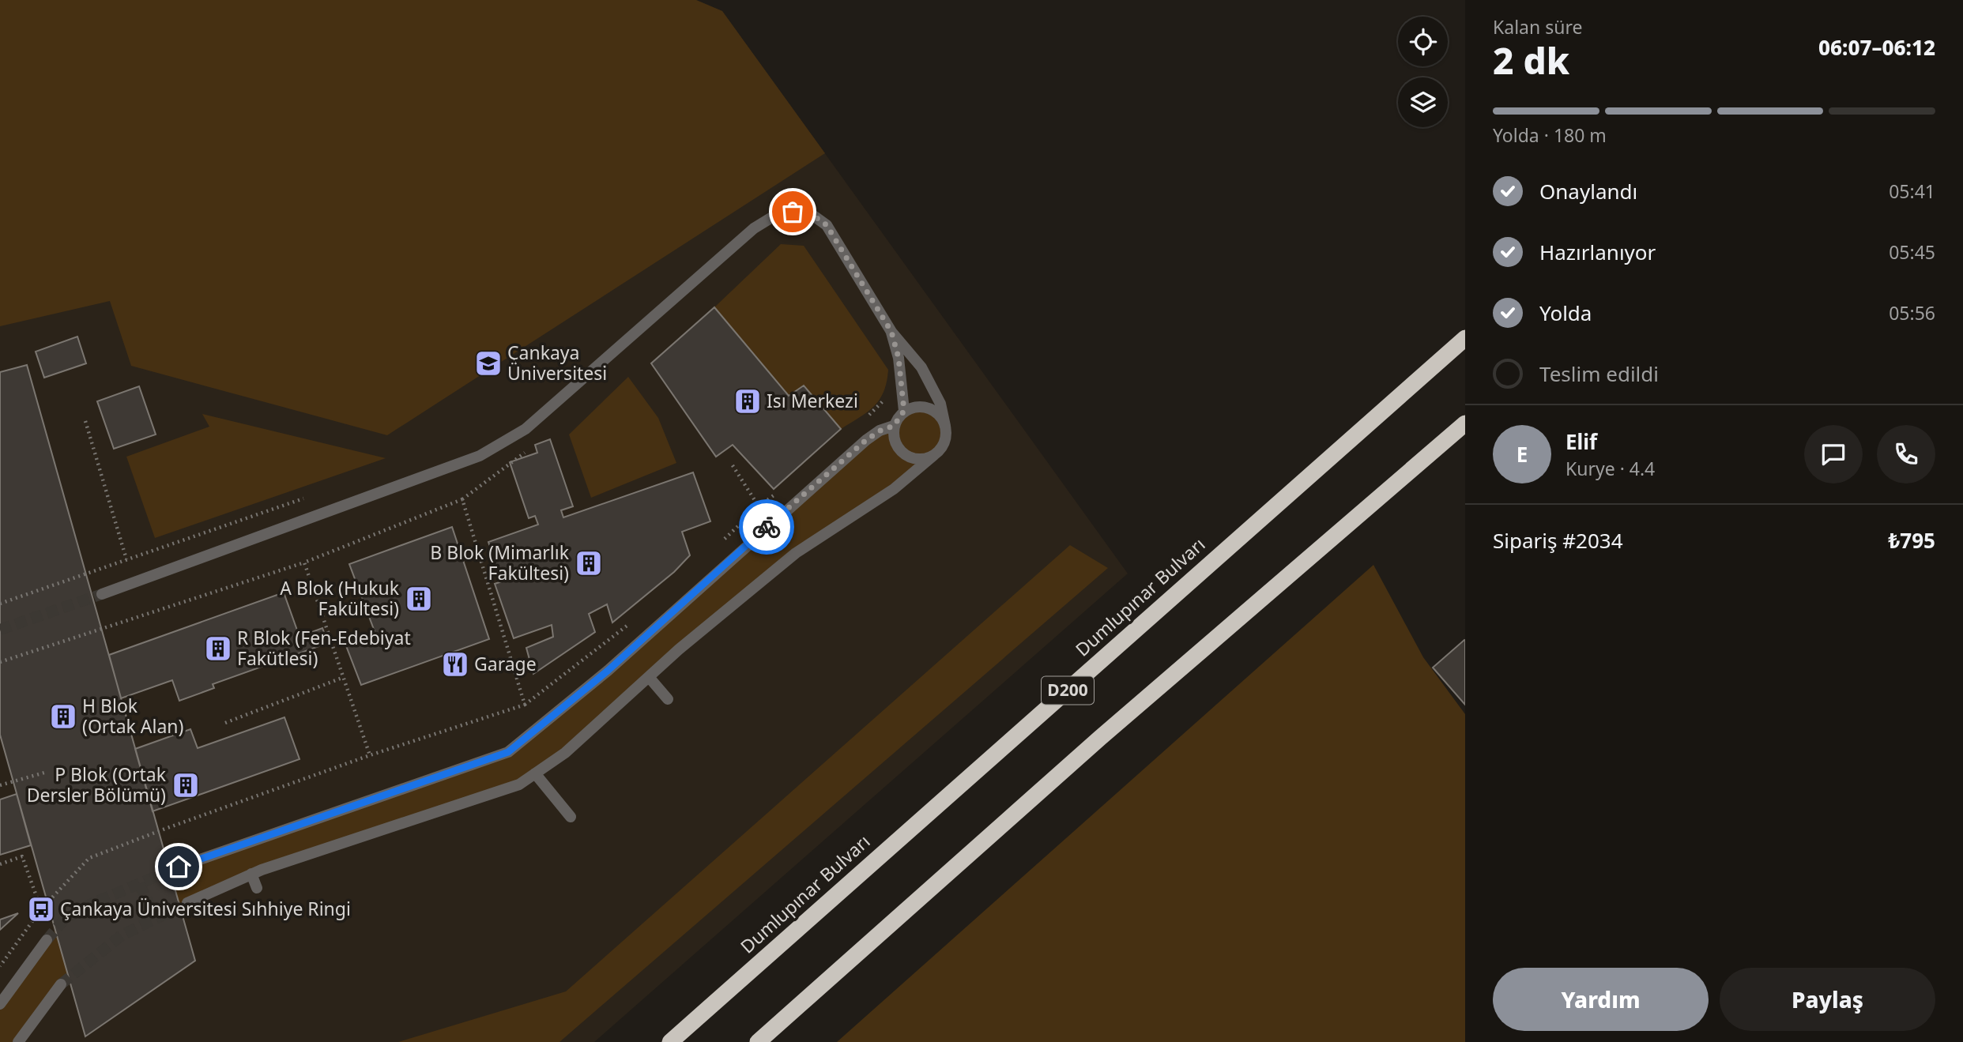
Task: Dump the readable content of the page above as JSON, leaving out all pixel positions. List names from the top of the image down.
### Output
{
  "streets": {
    "highway": ["Dumlupınar Bulvarı", "D200"]
  },
  "places": {
    "school or university": ["Çankaya Üniversitesi"],
    "building": [
      "Isı Merkezi",
      "B Blok (Mimarlık Fakültesi)",
      "A Blok (Hukuk Fakültesi)",
      "R Blok (Fen-Edebiyat Fakütlesi)",
      "H Blok (Ortak Alan)",
      "P Blok (Ortak Dersler Bölümü)"
    ],
    "restaurant": ["Garage"],
    "bus stop": ["Çankaya Üniversitesi Sıhhiye Ringi"]
  },
  "page": {
    "heading": ["2 dk", "Kalan süre", "06:07–06:12"],
    "panel": [
      "Elif",
      "Kurye · 4.4",
      "Sipariş #2034",
      "₺795"
    ],
    "bar": "Yolda · 180 m",
    "list": [
      ["Onaylandı", "05:41"],
      ["Hazırlanıyor", "05:45"],
      ["Yolda", "05:56"],
      "Teslim edildi"
    ],
    "round": "E",
    "buttons": ["Yardım", "Paylaş"]
  }
}
